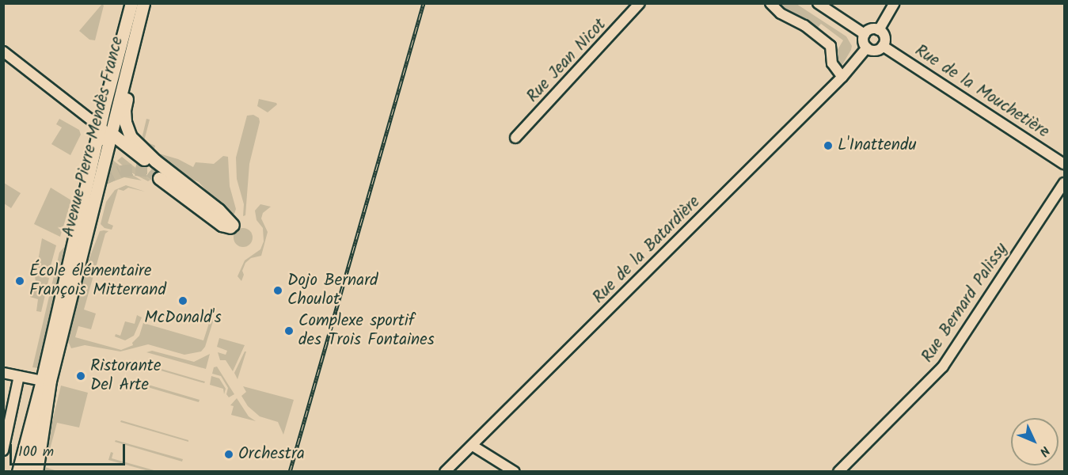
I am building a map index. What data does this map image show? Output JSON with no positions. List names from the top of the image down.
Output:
{
  "streets": {
    "main road": ["Avenue Pierre Mendès France"],
    "street": [
      "Rue Jean Nicot",
      "Rue de la Mouchetière",
      "Rue de la Batardière",
      "Rue Bernard Palissy"
    ]
  },
  "crossings": [
    ["Rue de la Mouchetière", "Rue de la Batardière"]
  ],
  "places": [
    "L'Inattendu",
    "École élémentaire François Mitterrand",
    "Dojo Bernard Choulot",
    "McDonald's",
    "Complexe sportif des Trois Fontaines",
    "Ristorante Del Arte",
    "Orchestra"
  ],
  "scale_bar": "100 m",
  "north": "bottom right"
}
